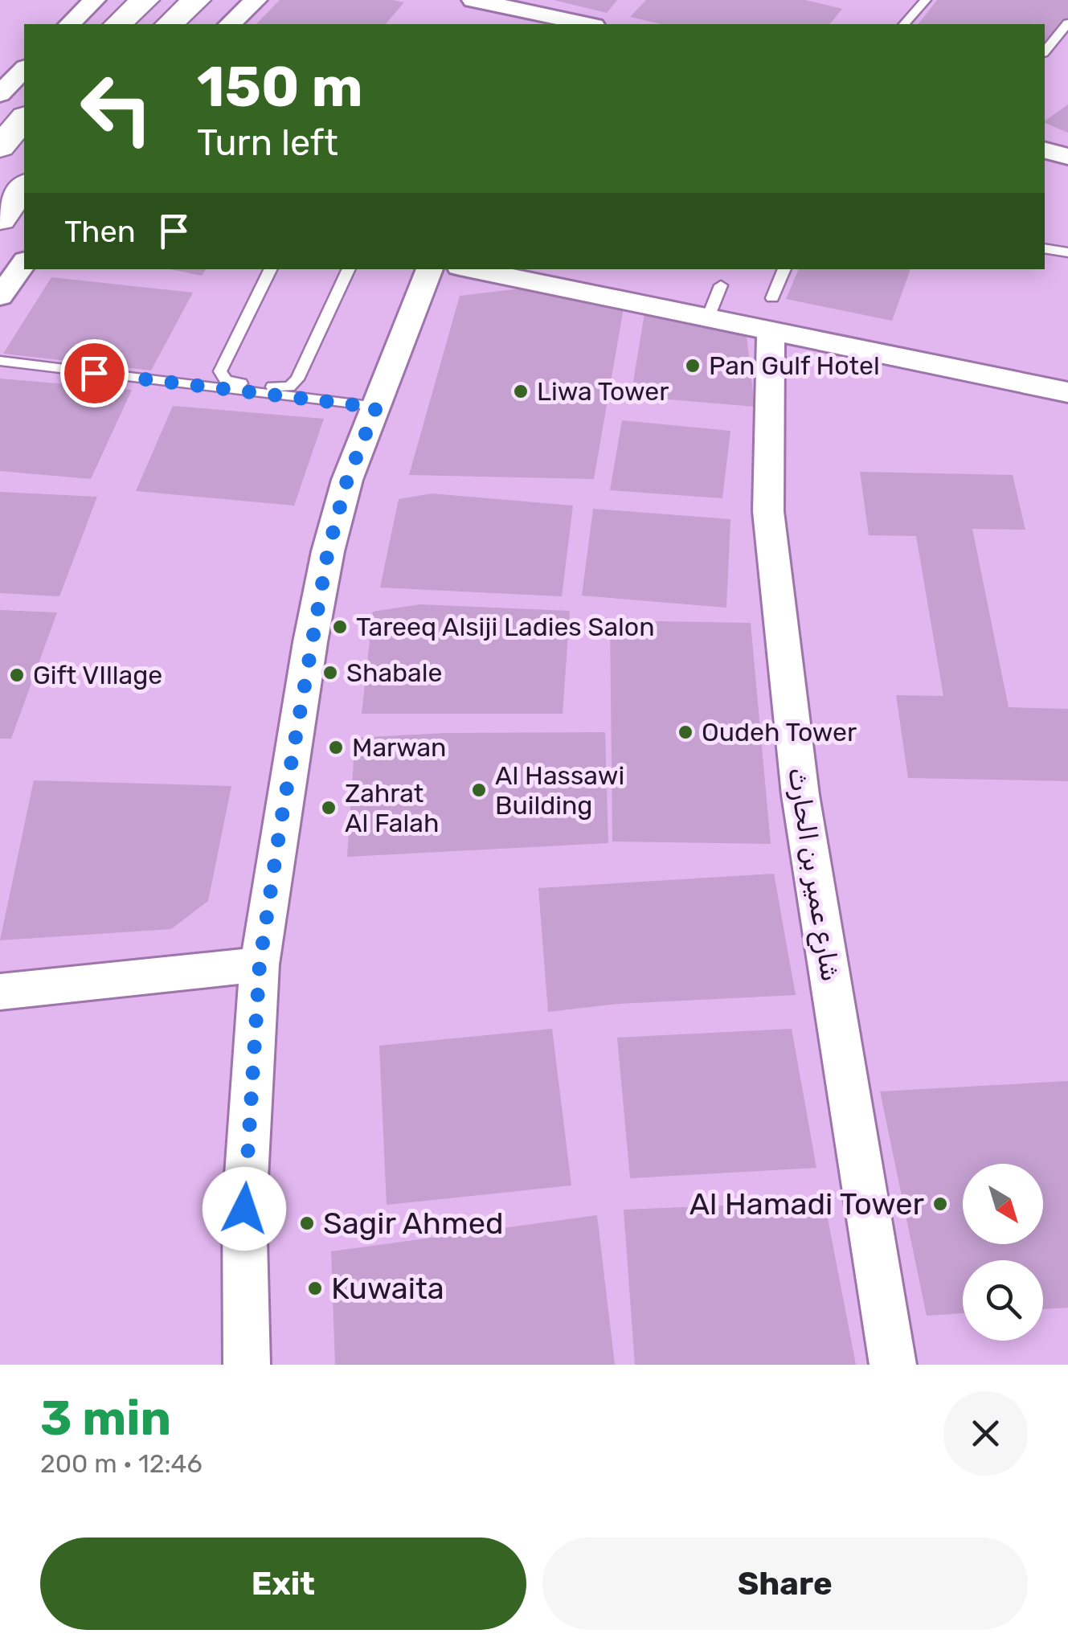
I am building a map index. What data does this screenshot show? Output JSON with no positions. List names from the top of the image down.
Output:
{
  "streets": {
    "street": ["شارع عمير بن الحارث"]
  },
  "places": [
    "Pan Gulf Hotel",
    "Liwa Tower",
    "Tareeq Alsiji Ladies Salon",
    "Shabale",
    "Gift VIllage",
    "Oudeh Tower",
    "Marwan",
    "Al Hassawi Building",
    "Zahrat Al Falah",
    "Al Hamadi Tower",
    "Sagir Ahmed",
    "Kuwaita"
  ],
  "north": "bottom right",
  "page": {
    "turn": ["150 m", "Turn left"],
    "then": "Then",
    "heading": ["3 min", "200 m · 12:46"],
    "buttons": ["Exit", "Share"]
  }
}
